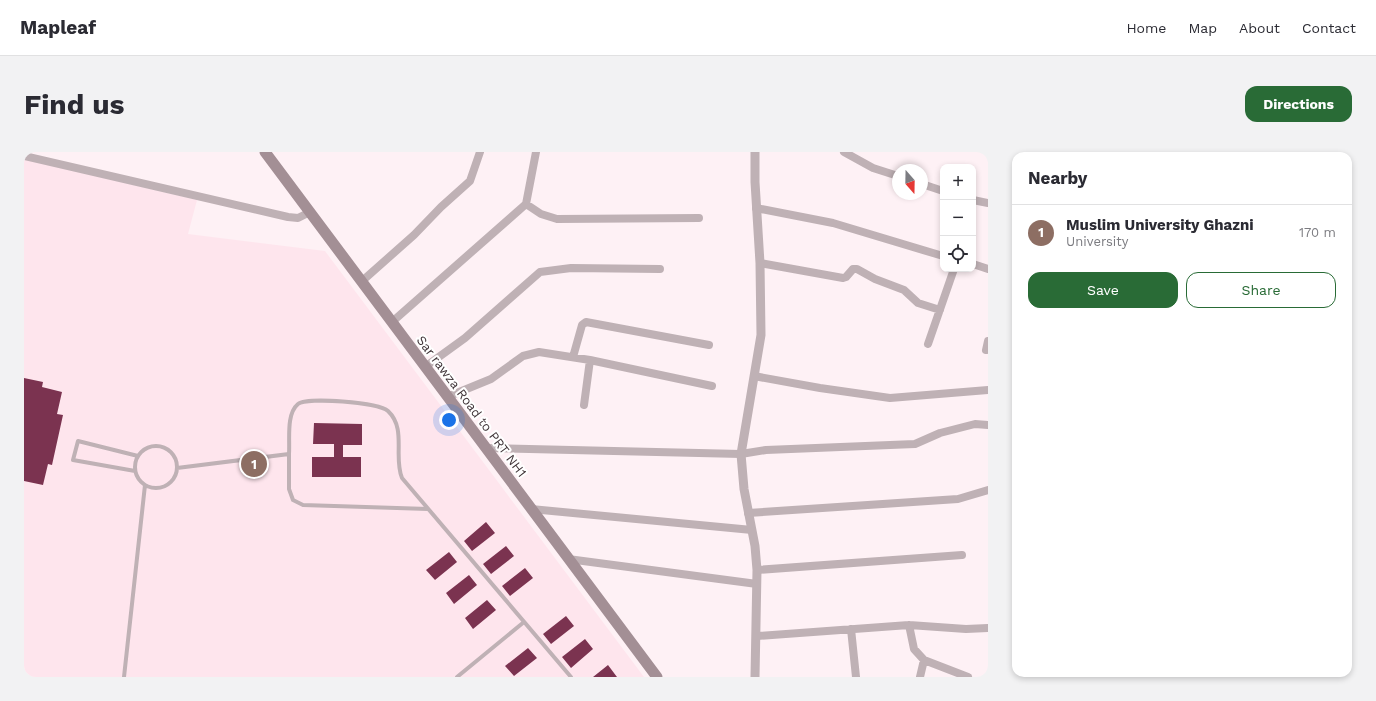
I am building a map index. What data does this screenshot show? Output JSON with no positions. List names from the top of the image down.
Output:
{
  "streets": {
    "main road": ["Sar rawza Road to PRT NH1"]
  },
  "north": "bottom",
  "page": {
    "header": "Mapleaf",
    "nav": [
      "Home",
      "Map",
      "About",
      "Contact"
    ],
    "buttons": [
      "Directions",
      ["Save", "Share"]
    ],
    "title": "Find us",
    "heading": "Nearby",
    "map_buttons": ["+", "−"],
    "list": [
      {
        "mark": "1",
        "name": "Muslim University Ghazni",
        "note": "University",
        "value": "170 m"
      }
    ],
    "pins": "1"
  }
}
